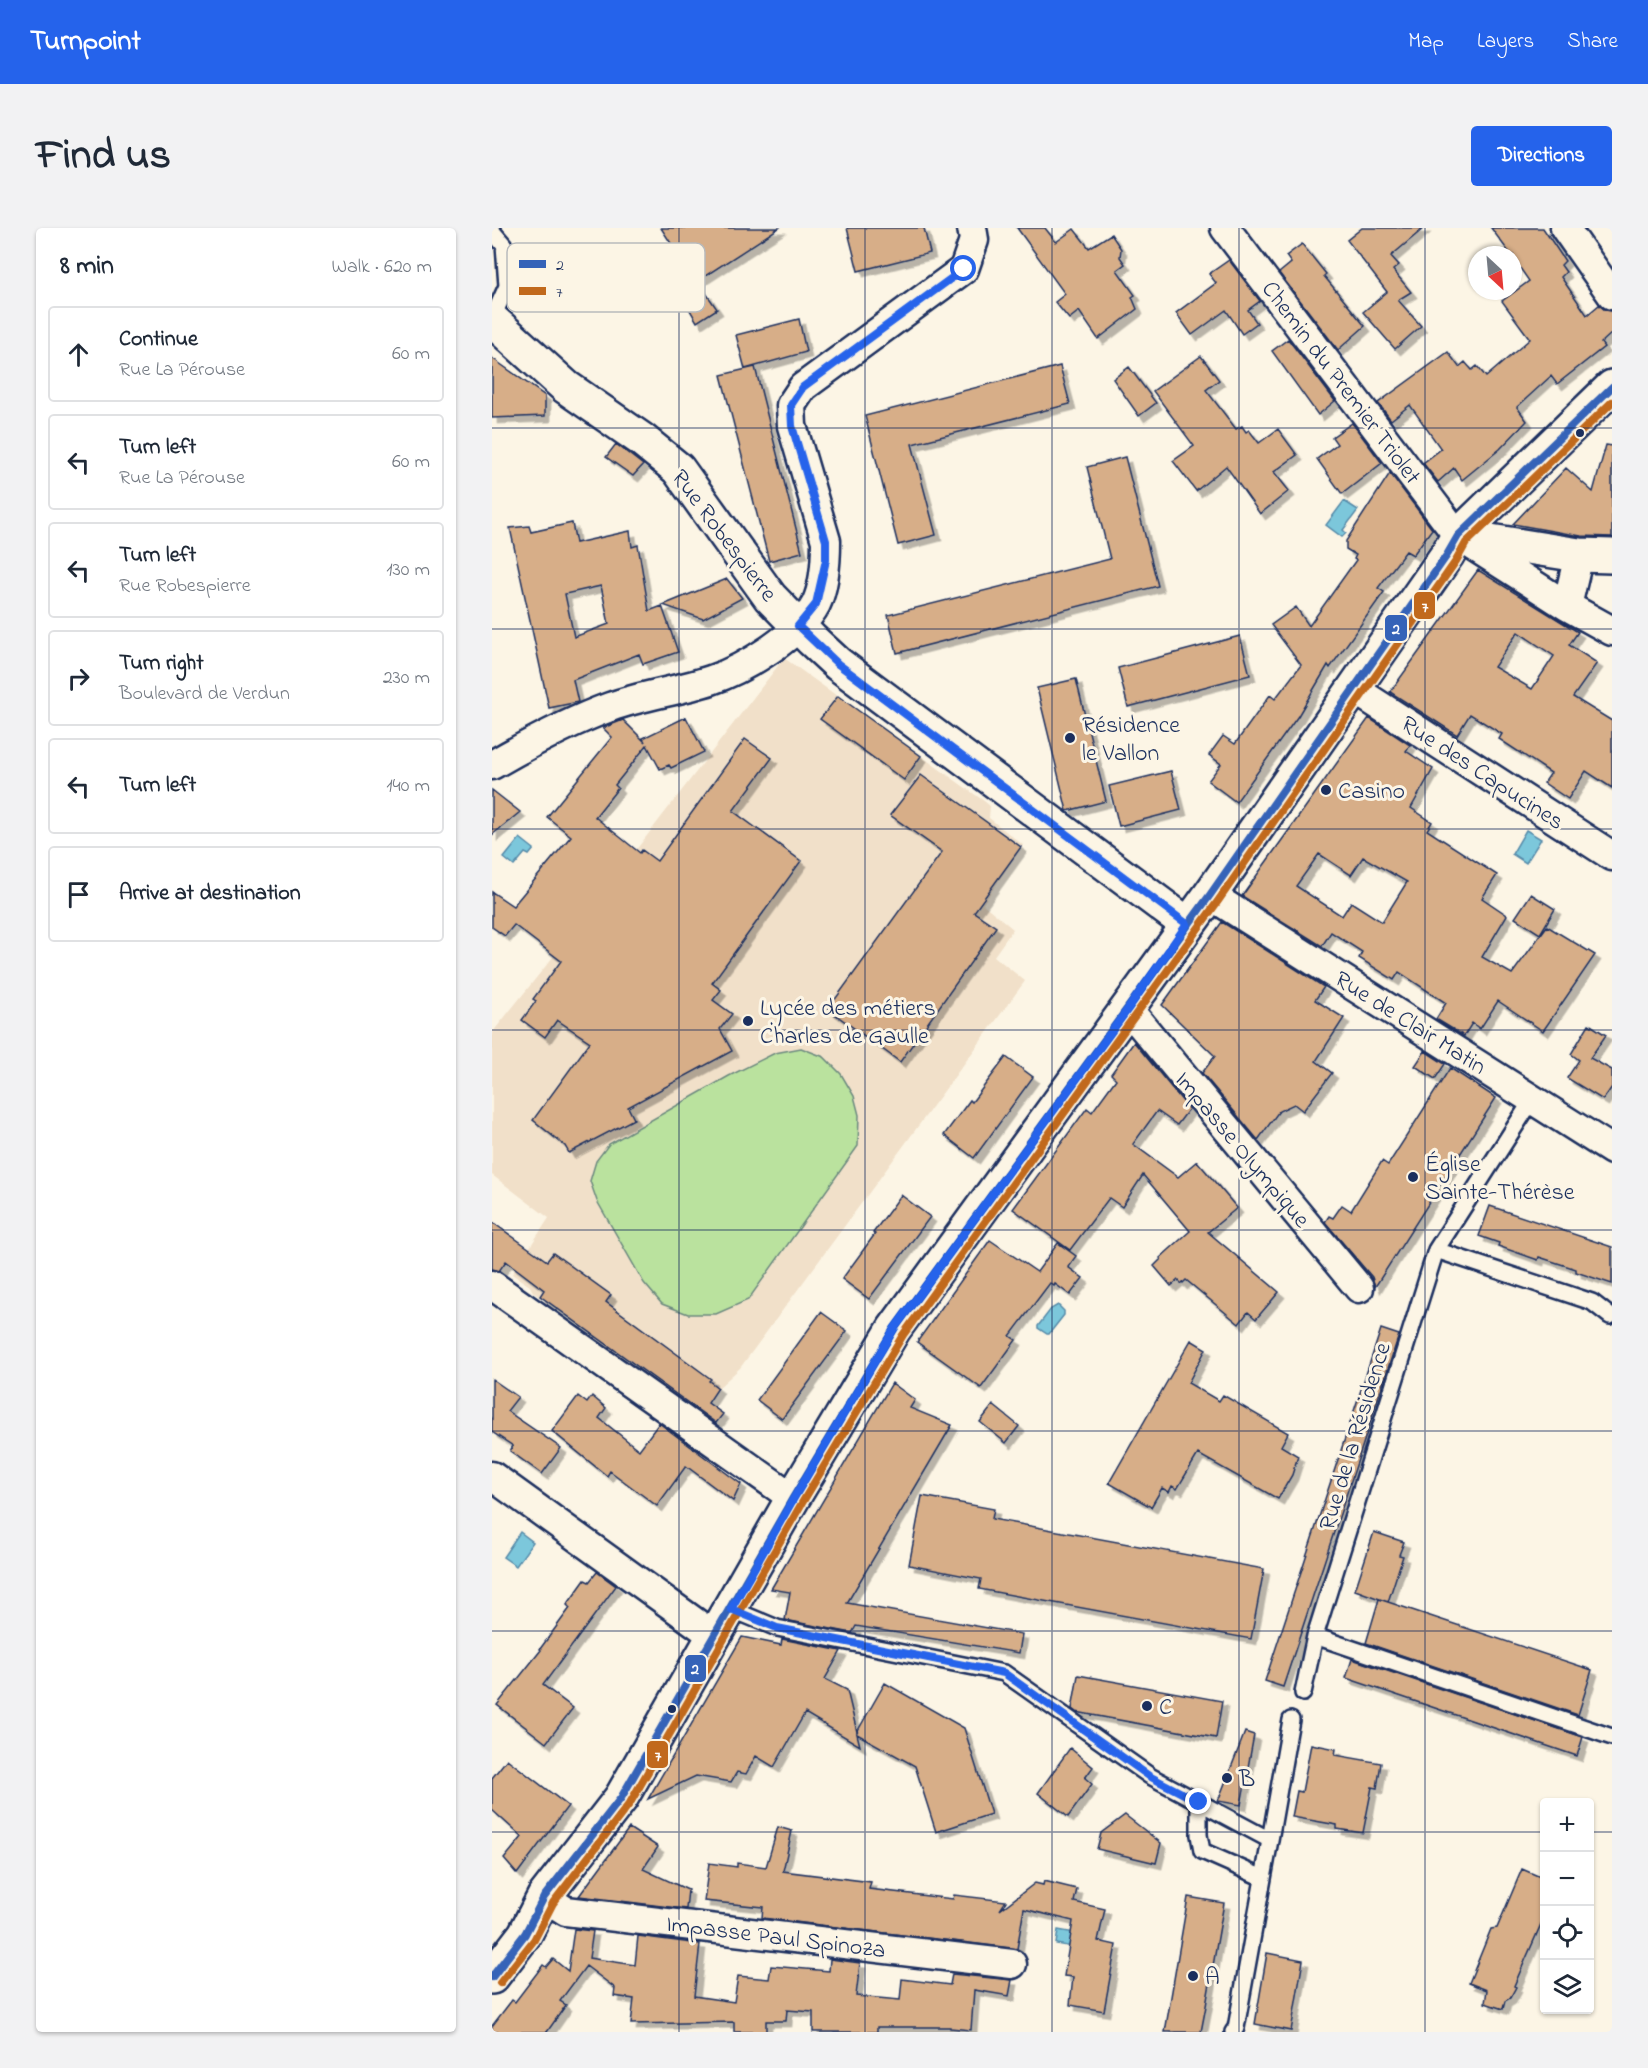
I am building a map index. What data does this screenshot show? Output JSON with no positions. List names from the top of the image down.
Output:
{
  "streets": {
    "main road": ["Rue Robespierre"],
    "street": [
      "Chemin du Premier Triolet",
      "Rue des Capucines",
      "Rue de Clair Matin",
      "Impasse Olympique",
      "Impasse Paul Spinoza"
    ],
    "lane": ["Rue de la Résidence"]
  },
  "crossings": [
    ["Rue de Clair Matin", "Rue de la Résidence"]
  ],
  "places": [
    "Résidence le Vallon",
    "Casino",
    "Lycée des métiers Charles de Gaulle",
    "Église Sainte-Thérèse",
    "C",
    "B",
    "A"
  ],
  "lines": ["transit line 2", "transit line 7"],
  "legend": ["2", "7"],
  "north": "bottom right",
  "page": {
    "header": "Turnpoint",
    "nav": ["Map", "Layers", "Share"],
    "title": "Find us",
    "buttons": "Directions",
    "heading": ["8 min", "Walk · 620 m"],
    "list": [
      ["Continue", "Rue La Pérouse", "60 m"],
      ["Turn left", "Rue La Pérouse", "60 m"],
      ["Turn left", "Rue Robespierre", "130 m"],
      ["Turn right", "Boulevard de Verdun", "230 m"],
      ["Turn left", "140 m"],
      "Arrive at destination"
    ],
    "map_buttons": ["+", "−"]
  }
}
